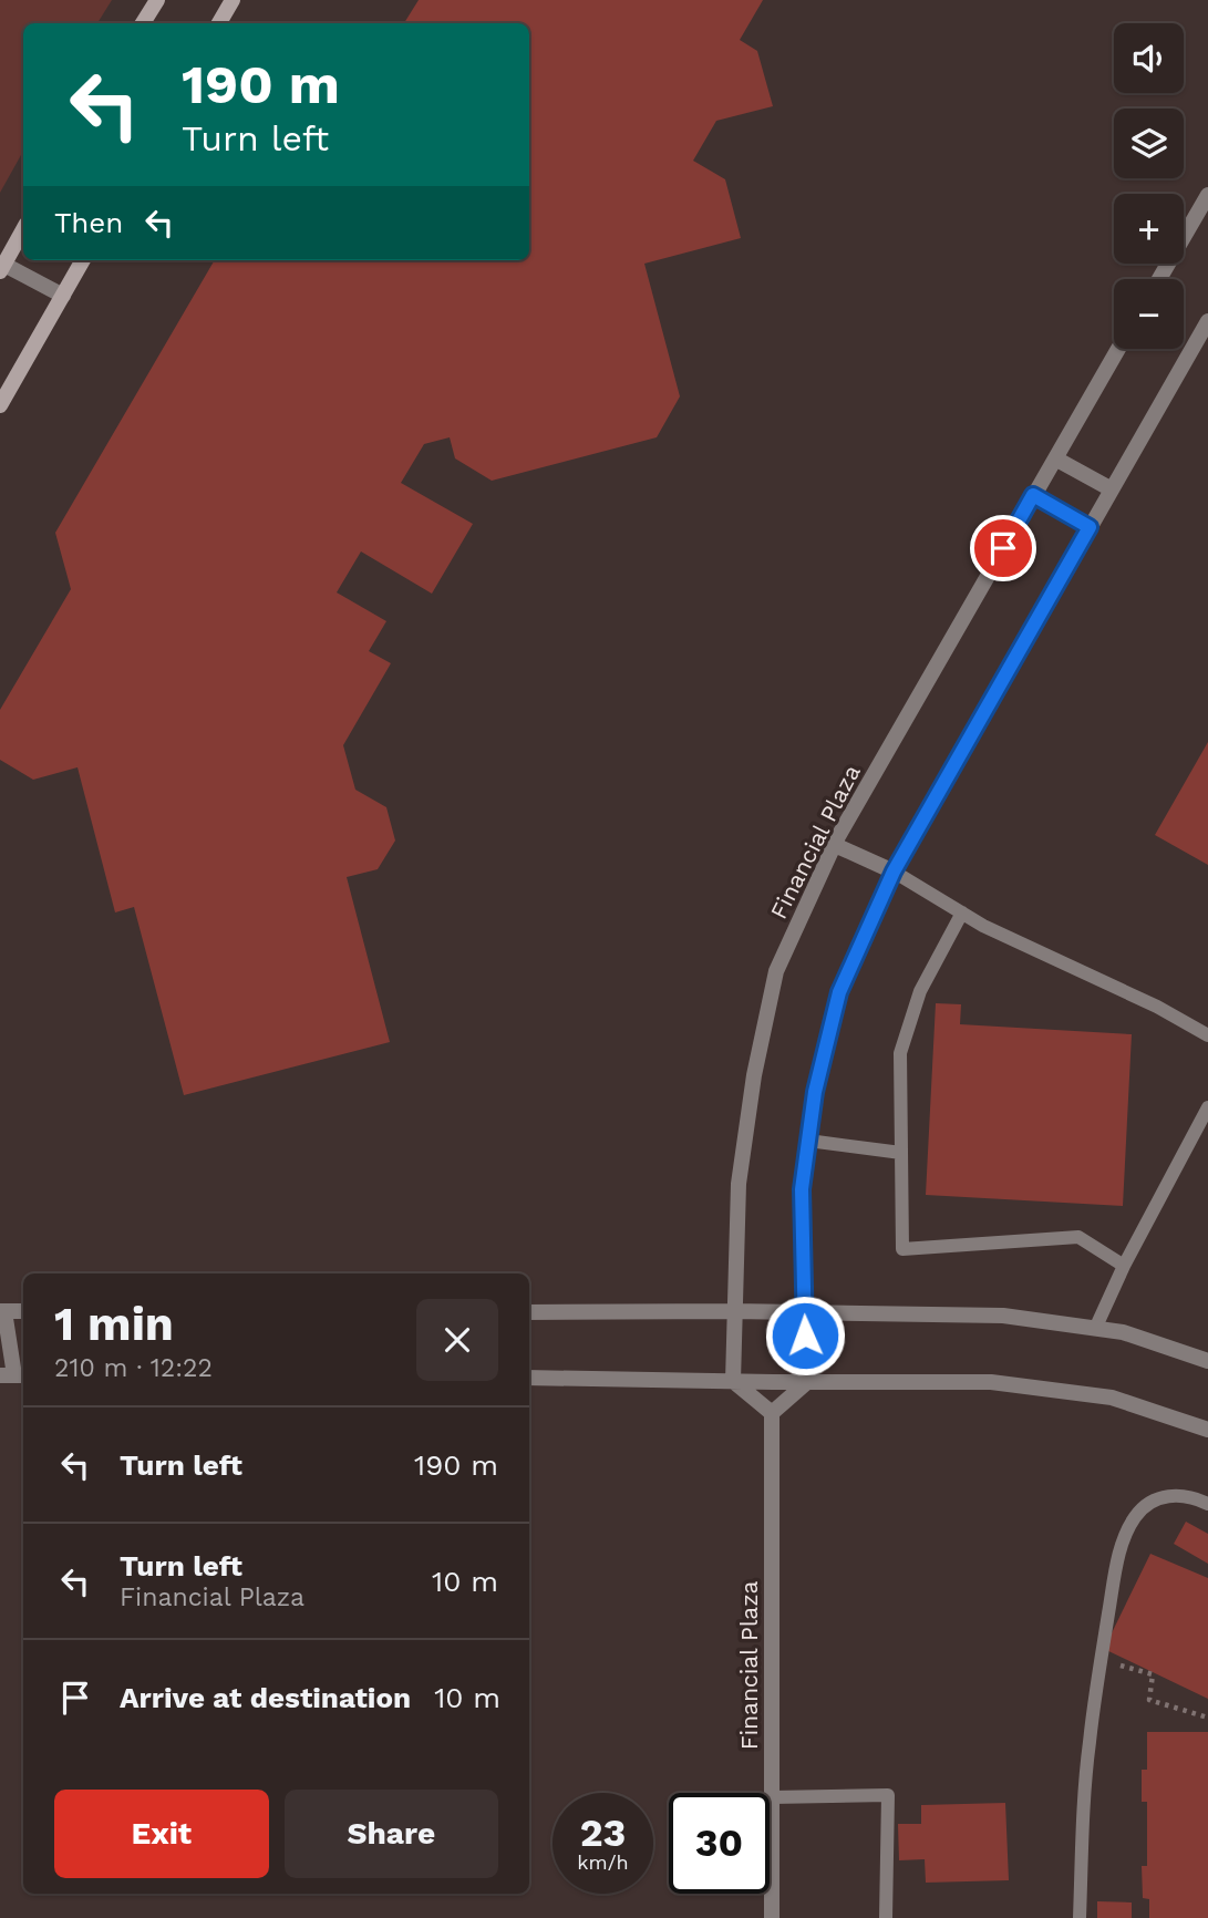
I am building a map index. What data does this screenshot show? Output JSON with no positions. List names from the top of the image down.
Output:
{
  "streets": {
    "street": ["Financial Plaza"]
  },
  "page": {
    "map_buttons": ["+", "−"],
    "turn": ["190 m", "Turn left"],
    "then": "Then",
    "heading": ["1 min", "210 m · 12:22"],
    "list": [
      {
        "name": "Turn left",
        "value": "190 m"
      },
      {
        "name": "Turn left",
        "note": "Financial Plaza",
        "value": "10 m"
      },
      {
        "name": "Arrive at destination",
        "value": "10 m"
      }
    ],
    "buttons": ["Exit", "Share"],
    "speed": "23 km/h",
    "limit": "30"
  }
}
